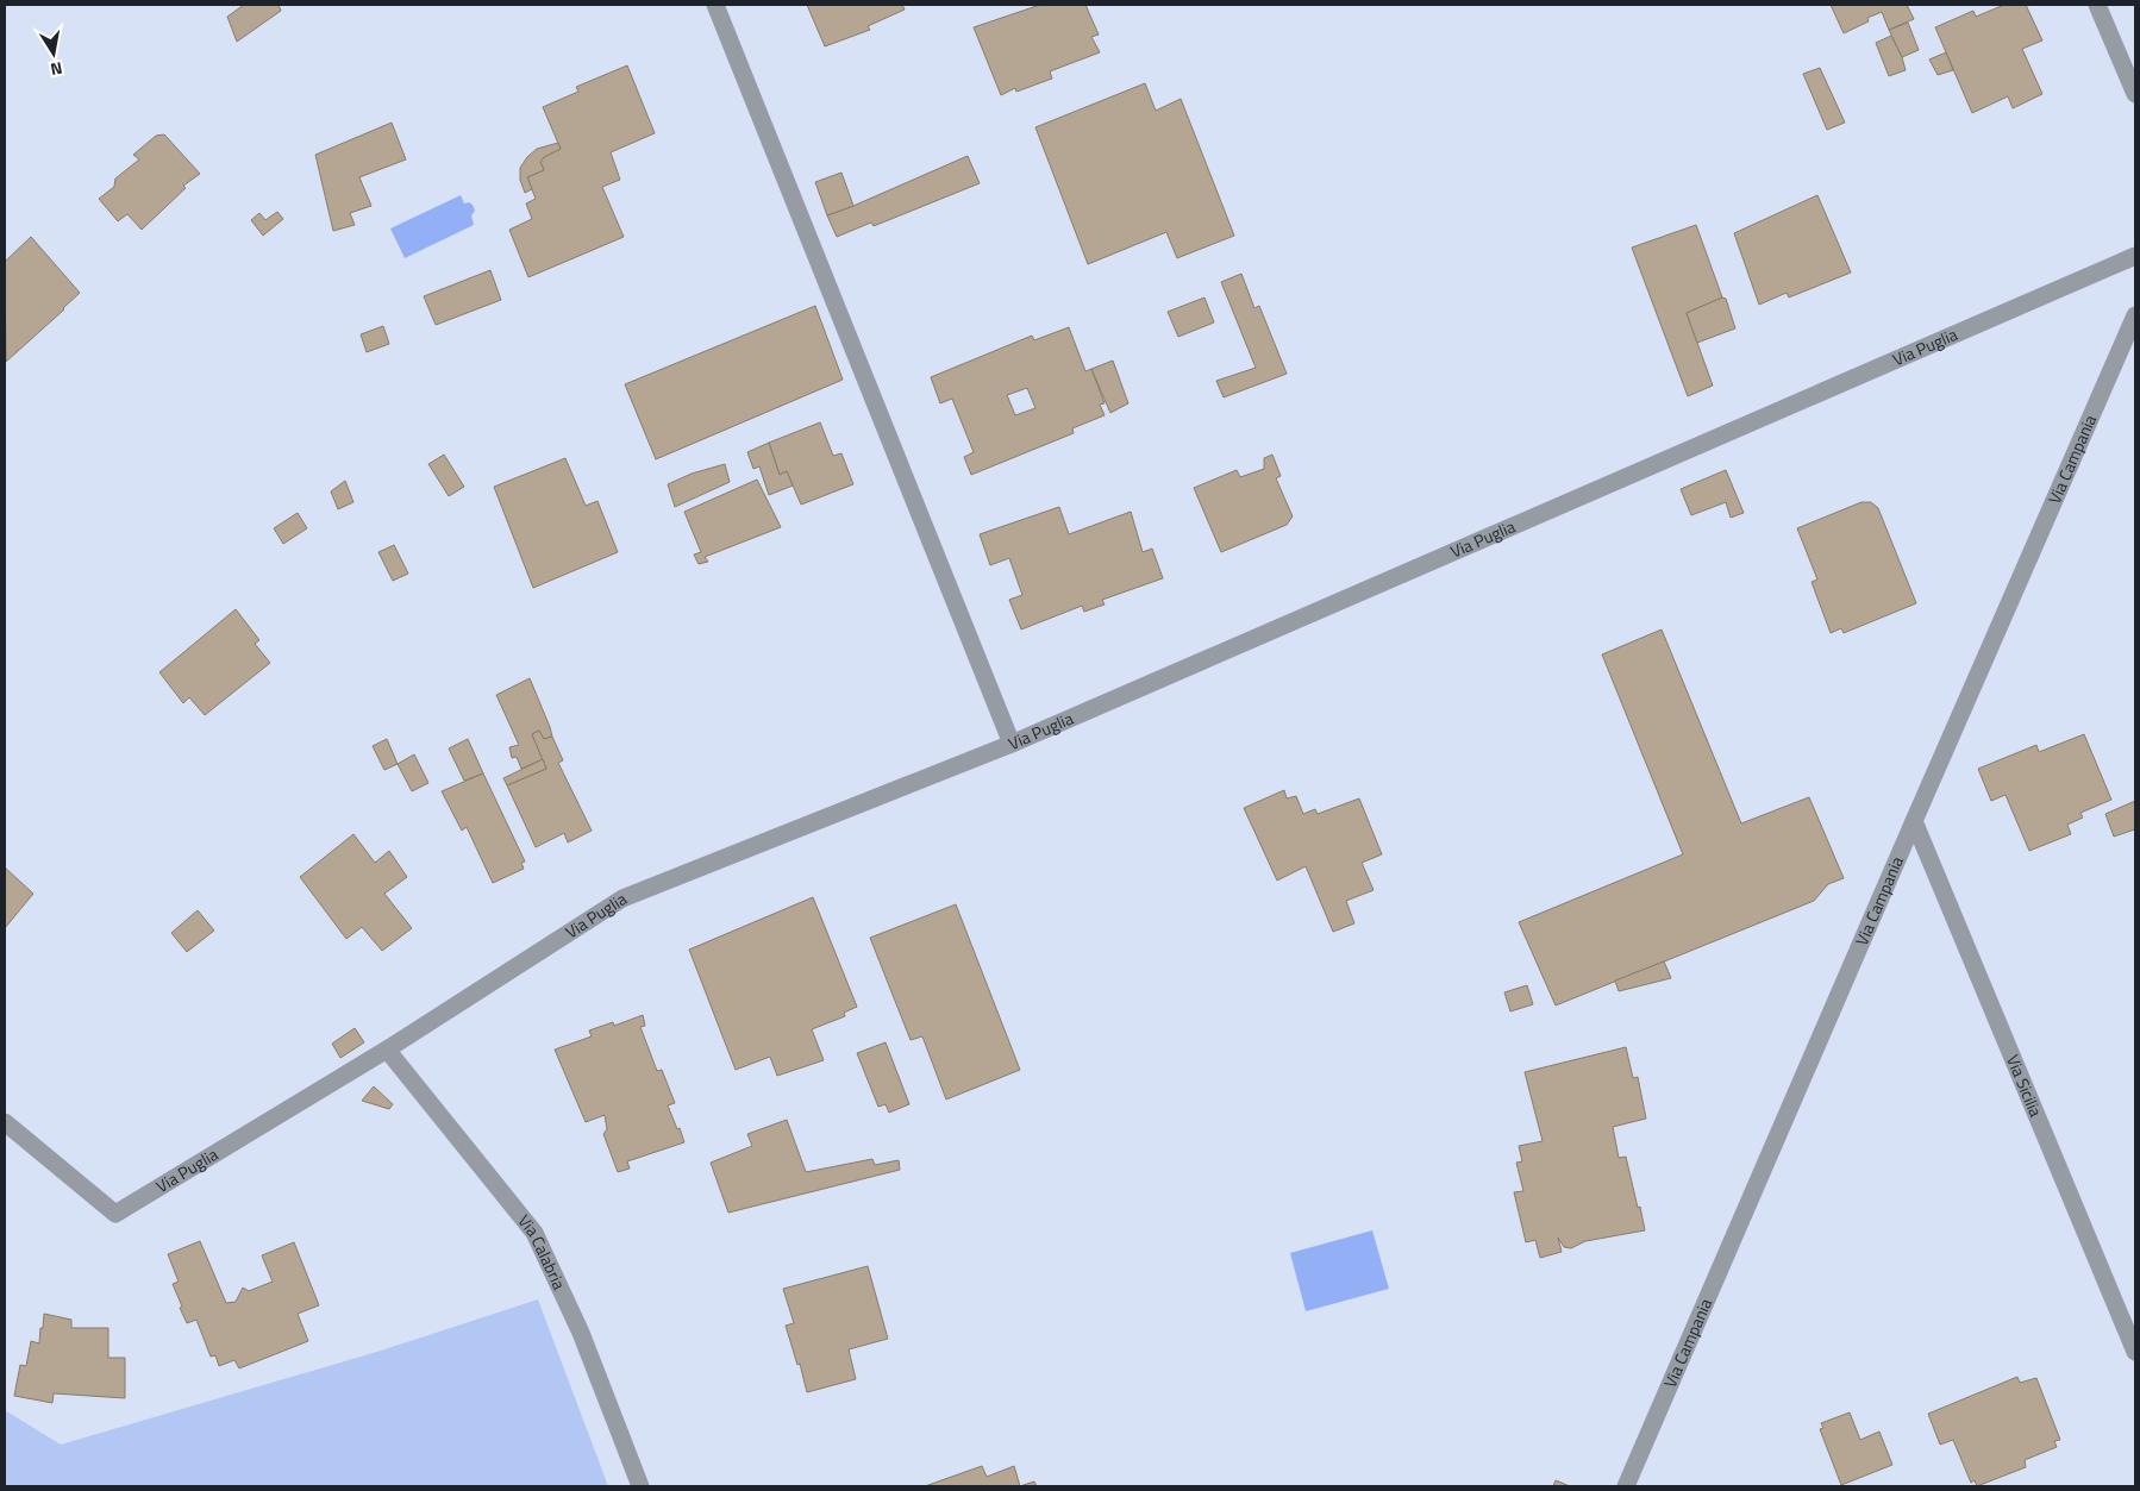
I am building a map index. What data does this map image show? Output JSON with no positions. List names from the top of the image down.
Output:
{
  "streets": {
    "street": [
      "Via Puglia",
      "Via Campania",
      "Via Sicilia",
      "Via Calabria"
    ]
  },
  "crossings": [
    ["Via Puglia", "Via Calabria"],
    ["Via Campania", "Via Sicilia"]
  ],
  "north": "bottom"
}
